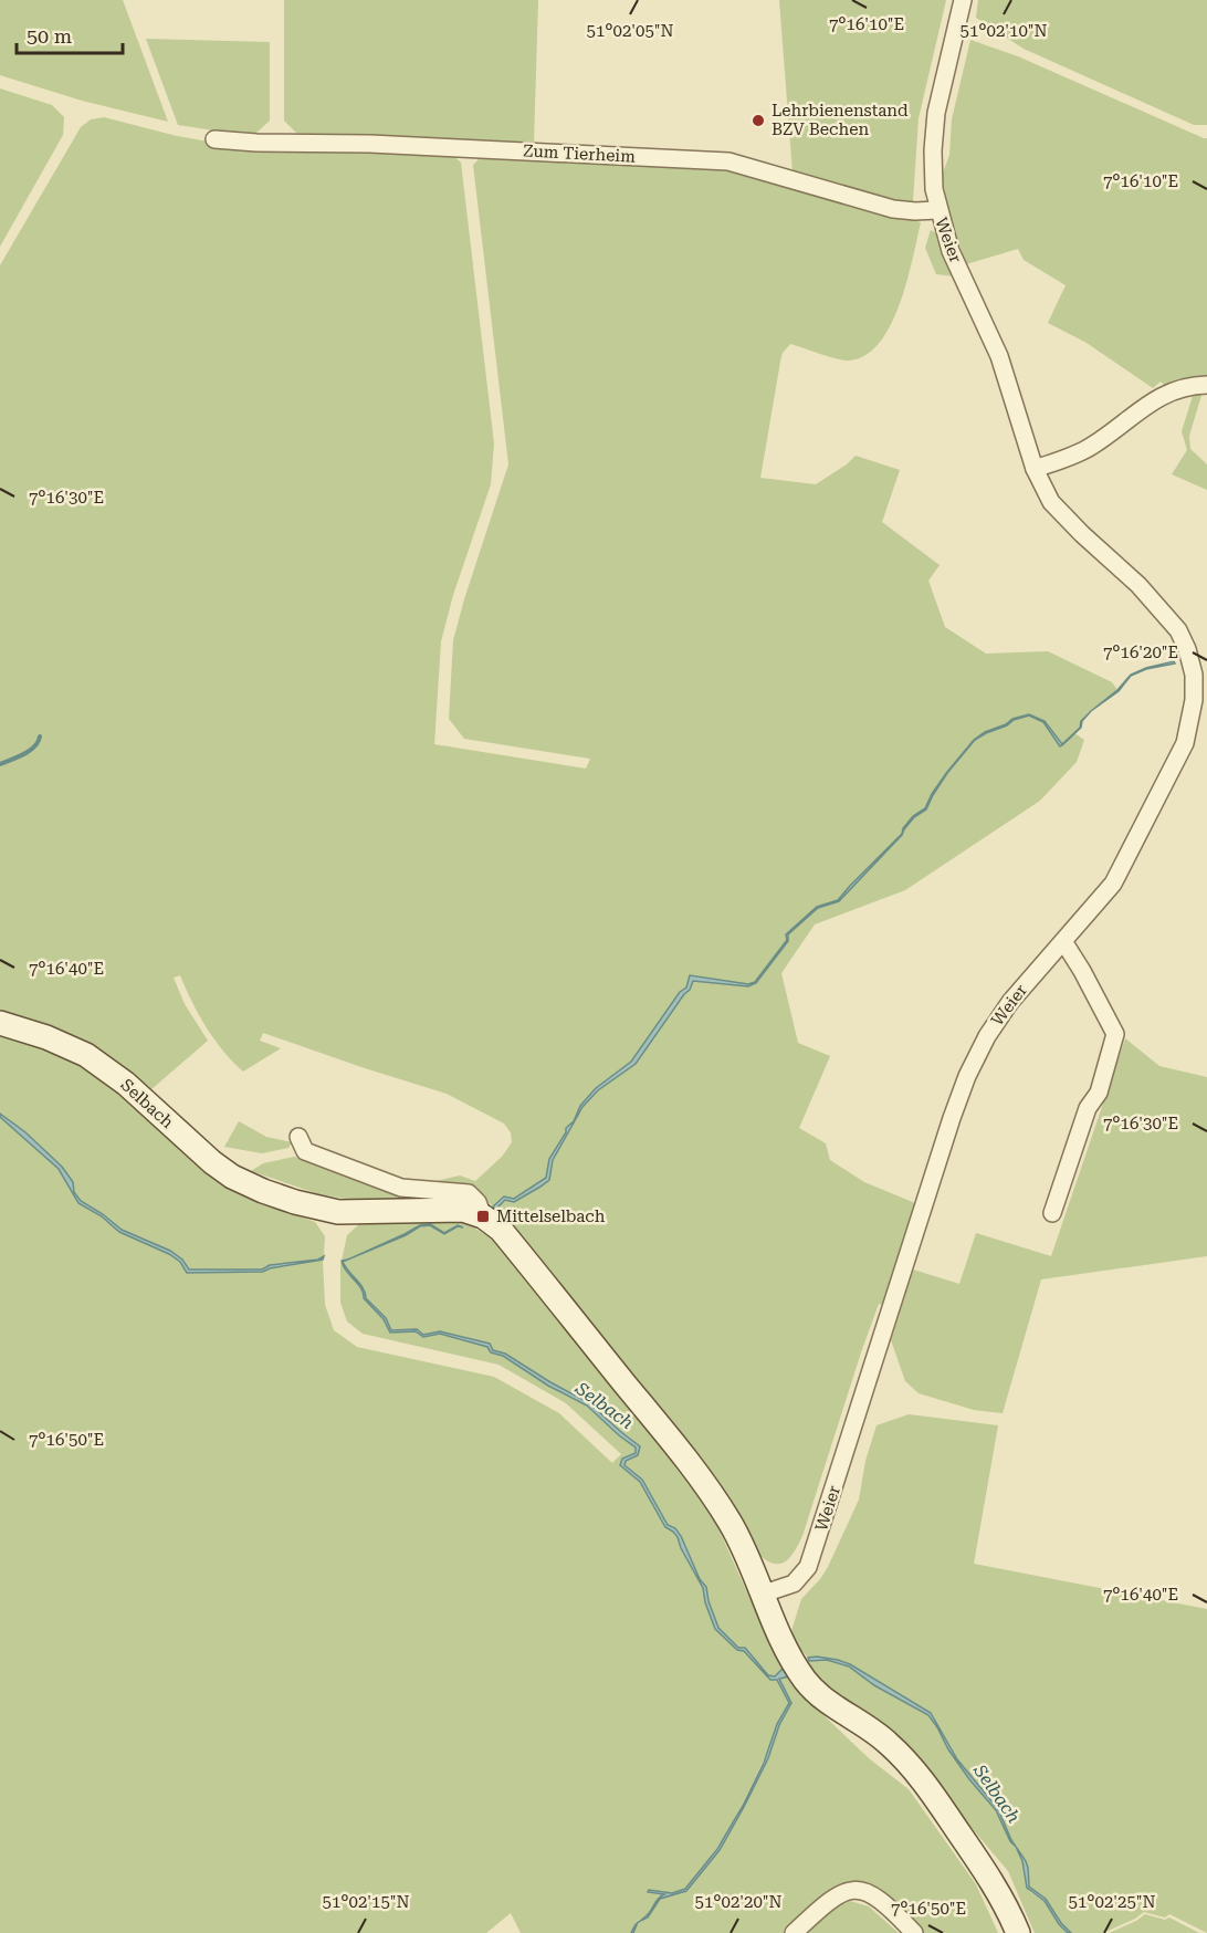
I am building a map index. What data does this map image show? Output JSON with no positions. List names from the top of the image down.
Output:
{
  "streets": {
    "street": ["Zum Tierheim", "Weier", "Selbach"]
  },
  "crossings": [
    ["Zum Tierheim", "Weier"]
  ],
  "water": ["Selbach"],
  "places": {
    "other": ["Lehrbienenstand BZV Bechen"],
    "transit": ["Mittelselbach"]
  },
  "scale_bar": "50 m",
  "coordinates": [
    "7°16'10\"E",
    "51°02'05\"N",
    "51°02'10\"N",
    "7°16'30\"E",
    "7°16'20\"E",
    "7°16'40\"E",
    "7°16'50\"E",
    "51°02'15\"N",
    "51°02'20\"N",
    "51°02'25\"N"
  ]
}
